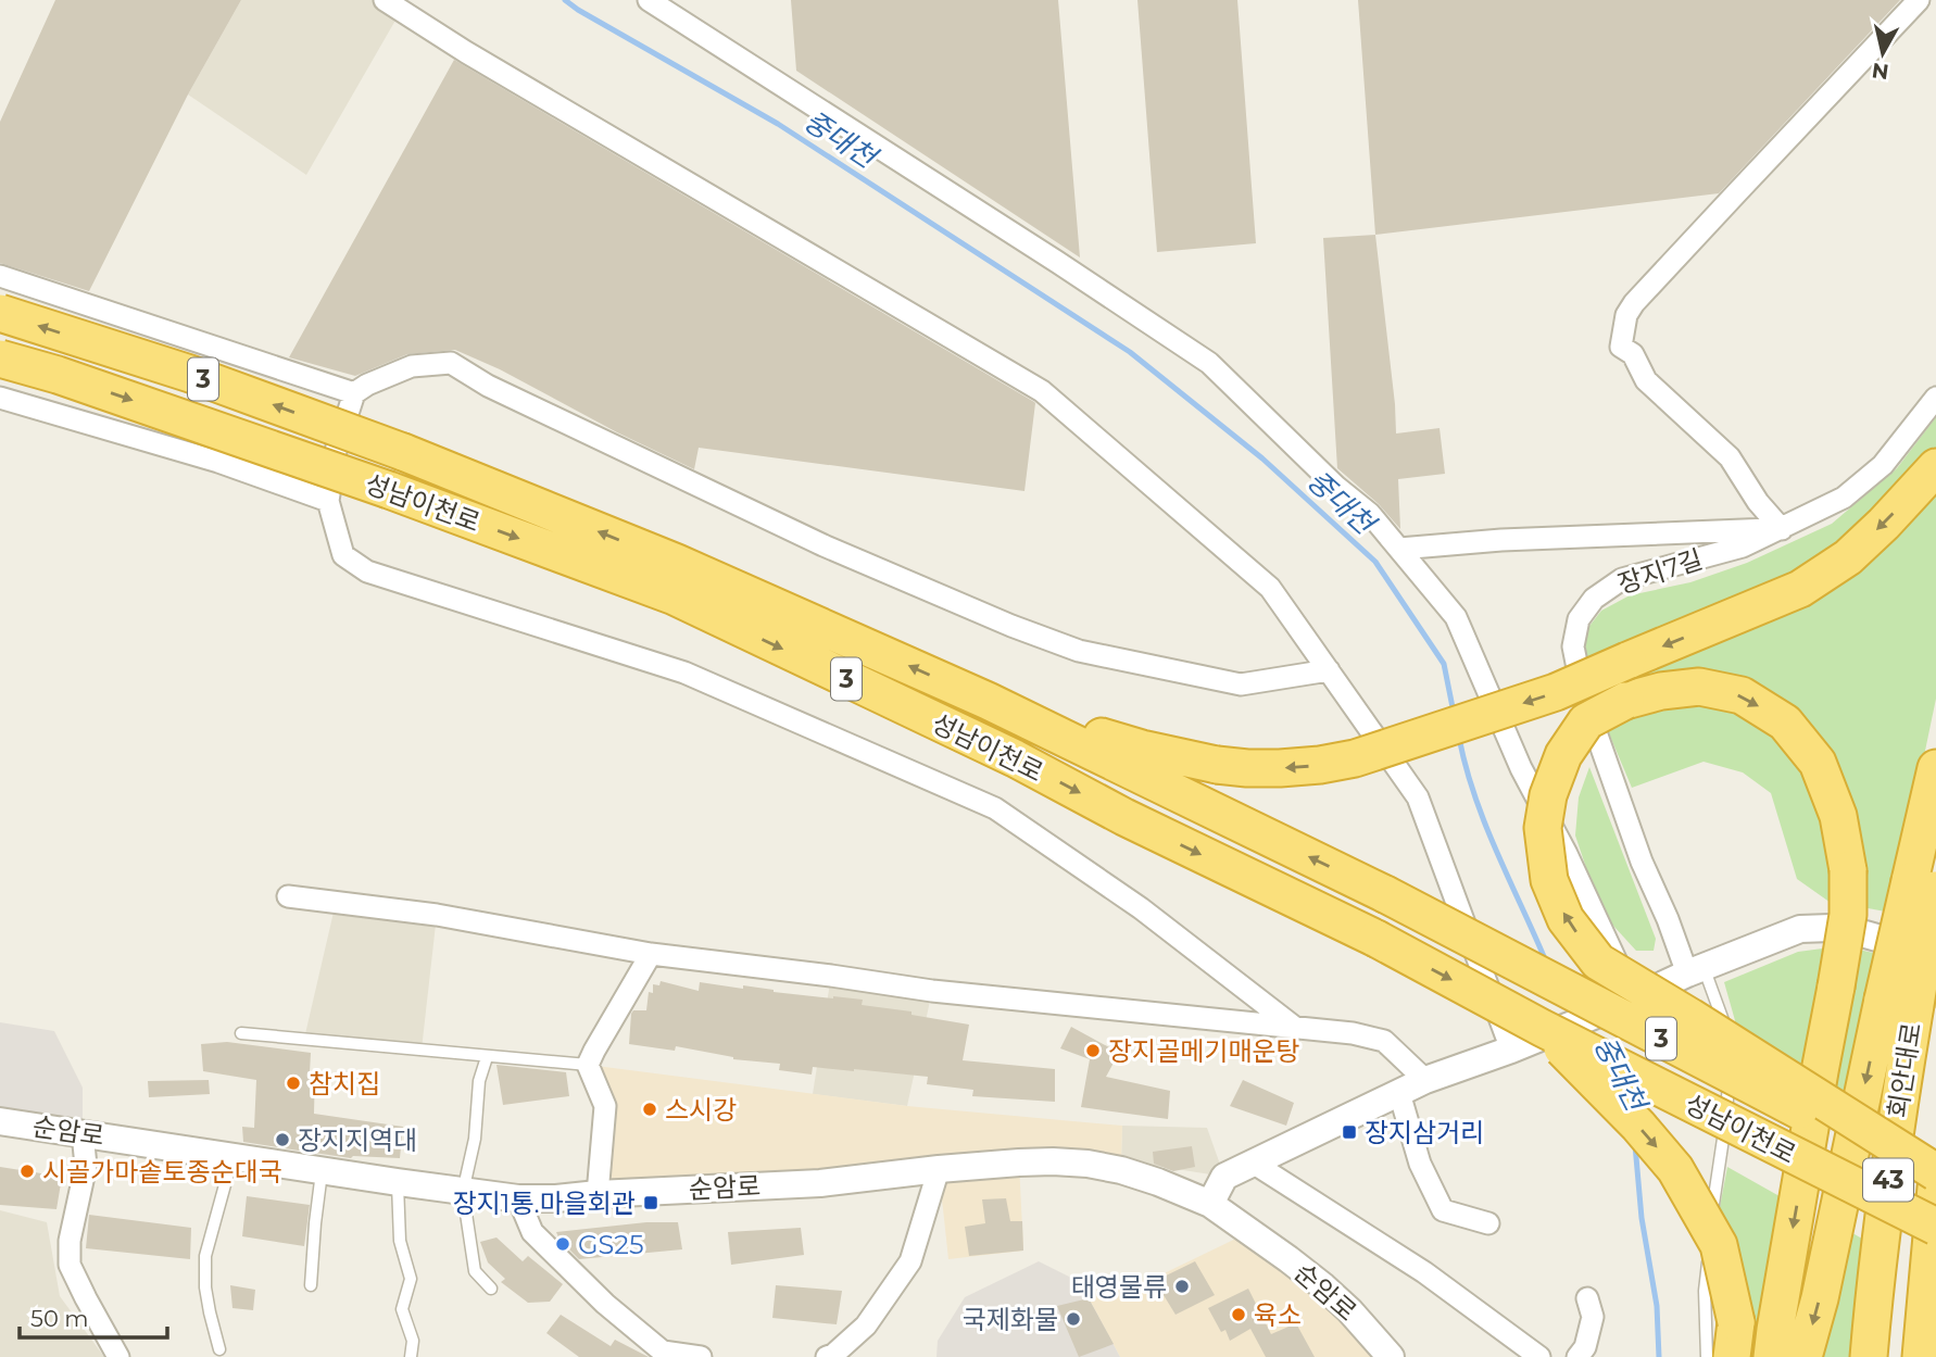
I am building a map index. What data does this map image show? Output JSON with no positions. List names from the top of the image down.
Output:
{
  "streets": {
    "highway": [
      "3",
      "성남이천로",
      "회안대로",
      "43"
    ],
    "street": ["장지7길", "순암로"]
  },
  "water": ["중대천"],
  "places": {
    "other": [
      "장지골메기매운탕",
      "참치집",
      "스시강",
      "장지지역대",
      "시골가마솥토종순대국",
      "GS25",
      "태영물류",
      "육소",
      "국제화물"
    ],
    "transit": ["장지삼거리", "장지1통.마을회관"]
  },
  "scale_bar": "50 m",
  "north": "bottom"
}
